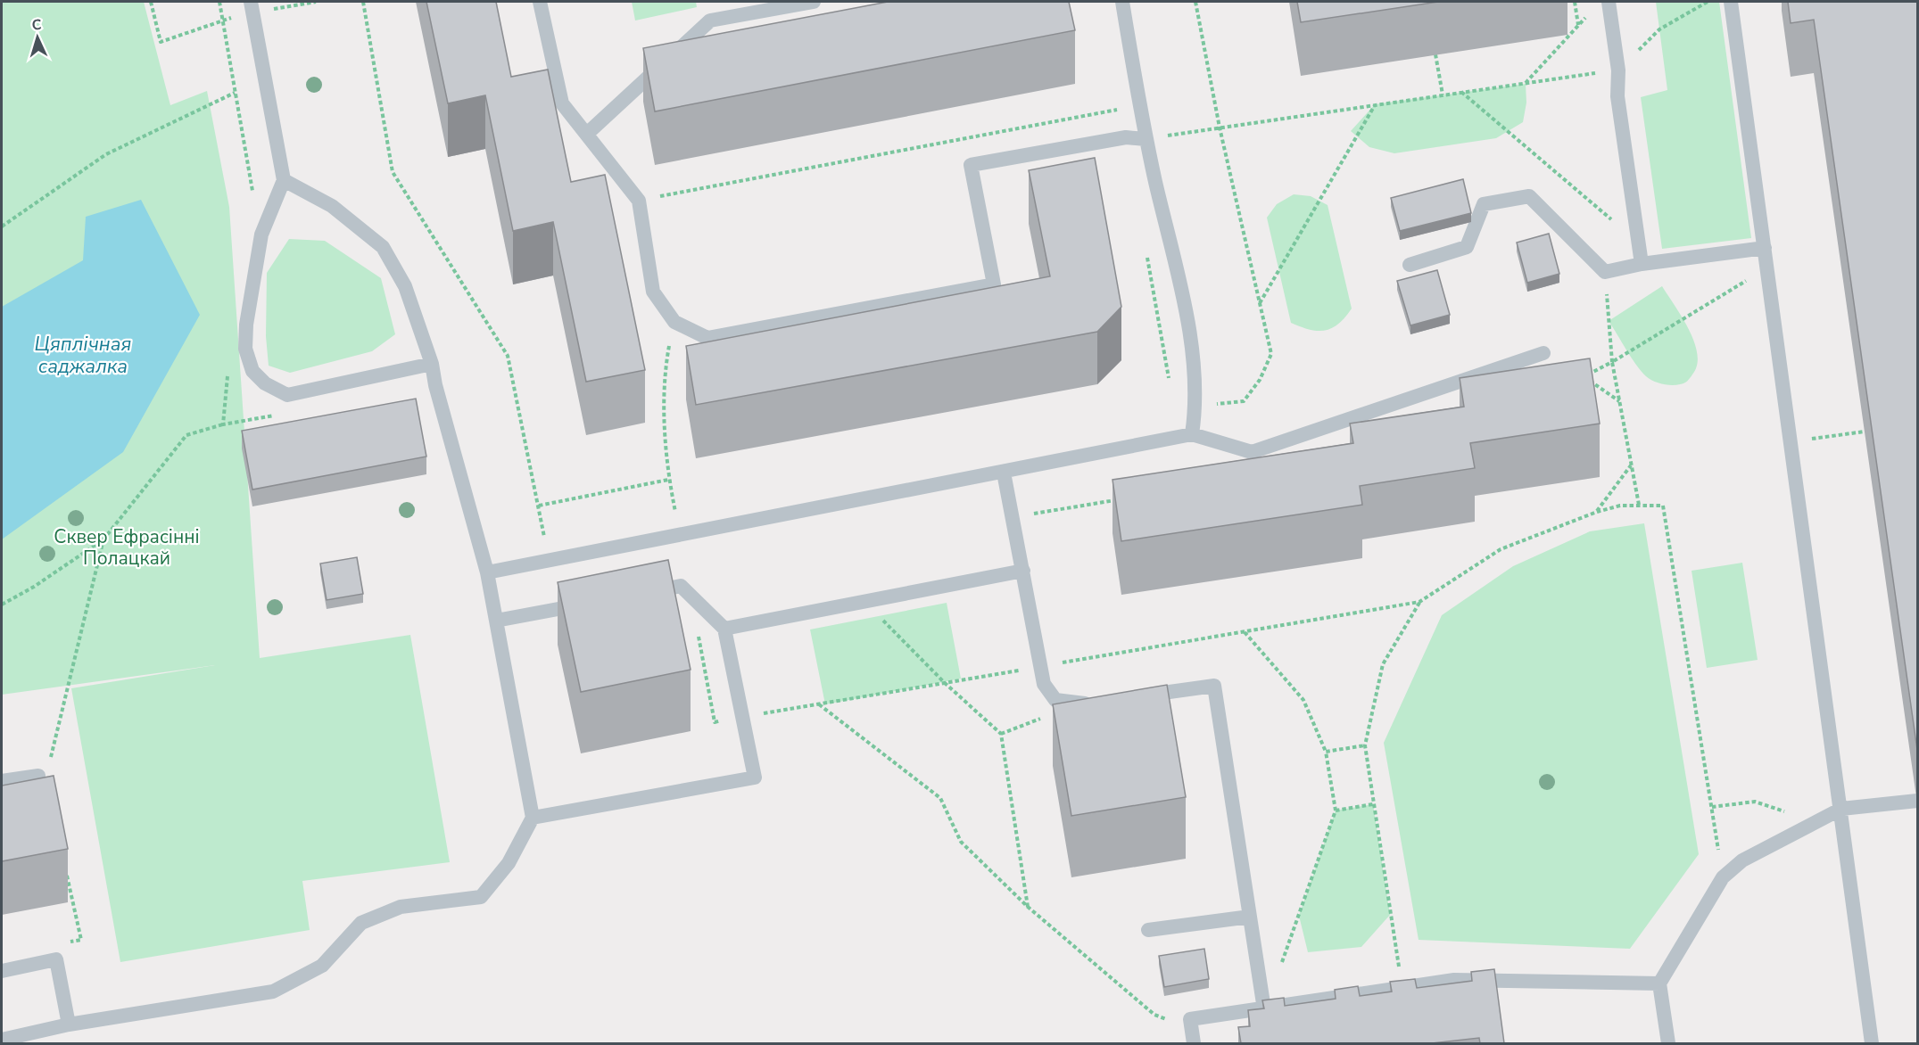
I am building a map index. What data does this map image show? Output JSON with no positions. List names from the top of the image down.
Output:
{
  "water": ["Цяплічная саджалка"],
  "parks": ["Сквер Ефрасінні Полацкай"],
  "north": "top"
}
